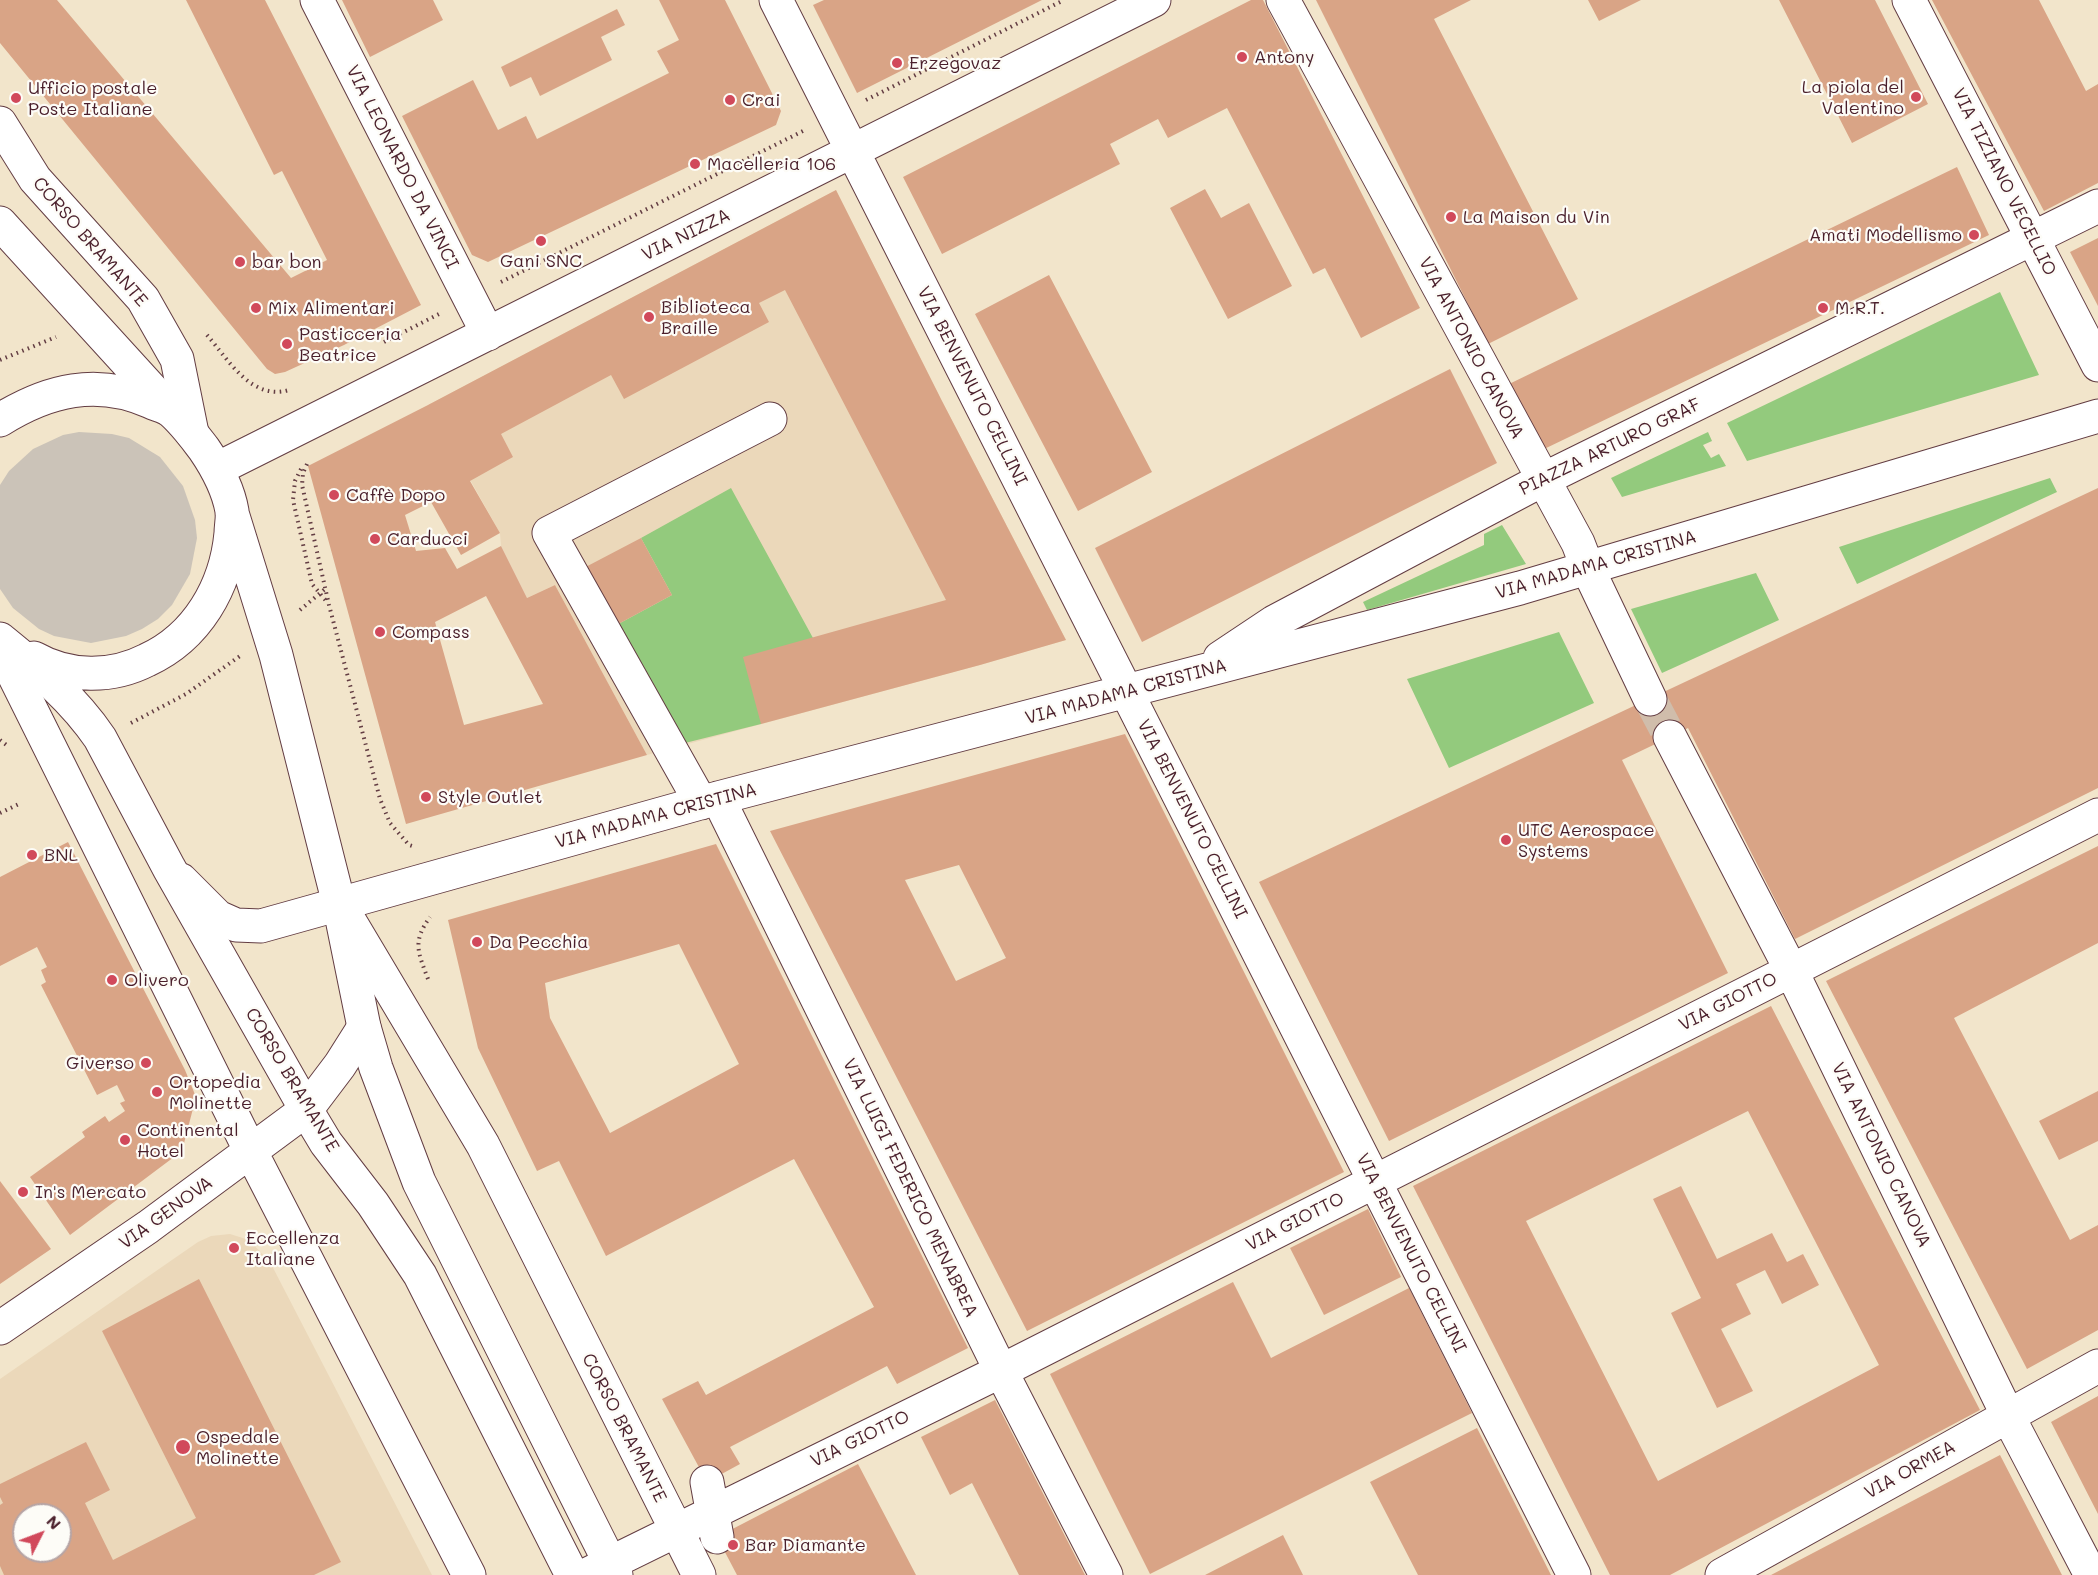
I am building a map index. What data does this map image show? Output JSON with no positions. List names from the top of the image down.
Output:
{
  "streets": {
    "street": [
      "VIA LEONARDO DA VINCI",
      "VIA TIZIANO VECELLIO",
      "VIA NIZZA",
      "CORSO BRAMANTE",
      "VIA ANTONIO CANOVA",
      "VIA BENVENUTO CELLINI",
      "PIAZZA ARTURO GRAF",
      "VIA MADAMA CRISTINA",
      "VIA GIOTTO",
      "VIA LUIGI FEDERICO MENABREA",
      "VIA GENOVA",
      "VIA ORMEA"
    ]
  },
  "crossings": [
    ["VIA LEONARDO DA VINCI", "VIA NIZZA"],
    ["VIA TIZIANO VECELLIO", "PIAZZA ARTURO GRAF"],
    ["VIA NIZZA", "CORSO BRAMANTE"],
    ["VIA NIZZA", "VIA BENVENUTO CELLINI"],
    ["CORSO BRAMANTE", "VIA MADAMA CRISTINA"],
    ["CORSO BRAMANTE", "VIA GIOTTO"],
    ["CORSO BRAMANTE", "VIA GENOVA"],
    ["VIA ANTONIO CANOVA", "PIAZZA ARTURO GRAF"],
    ["VIA ANTONIO CANOVA", "VIA MADAMA CRISTINA"],
    ["VIA ANTONIO CANOVA", "VIA GIOTTO"],
    ["VIA ANTONIO CANOVA", "VIA ORMEA"],
    ["VIA BENVENUTO CELLINI", "VIA MADAMA CRISTINA"],
    ["VIA BENVENUTO CELLINI", "VIA GIOTTO"],
    ["PIAZZA ARTURO GRAF", "VIA MADAMA CRISTINA"],
    ["VIA MADAMA CRISTINA", "VIA LUIGI FEDERICO MENABREA"],
    ["VIA GIOTTO", "VIA LUIGI FEDERICO MENABREA"]
  ],
  "places": [
    "Antony",
    "Erzegovaz",
    "La piola del Valentino",
    "Ufficio postale Poste Italiane",
    "Crai",
    "Macelleria 106",
    "La Maison du Vin",
    "Amati Modellismo",
    "Gani SNC",
    "bar bon",
    "Mix Alimentari",
    "M.R.T.",
    "Biblioteca Braille",
    "Pasticceria Beatrice",
    "Caffè Dopo",
    "Carducci",
    "Compass",
    "Style Outlet",
    "UTC Aerospace Systems",
    "BNL",
    "Da Pecchia",
    "Olivero",
    "Giverso",
    "Ortopedia Molinette",
    "Continental Hotel",
    "In's Mercato",
    "Eccellenza Italiane",
    "Ospedale Molinette",
    "Bar Diamante"
  ],
  "north": "top right"
}
